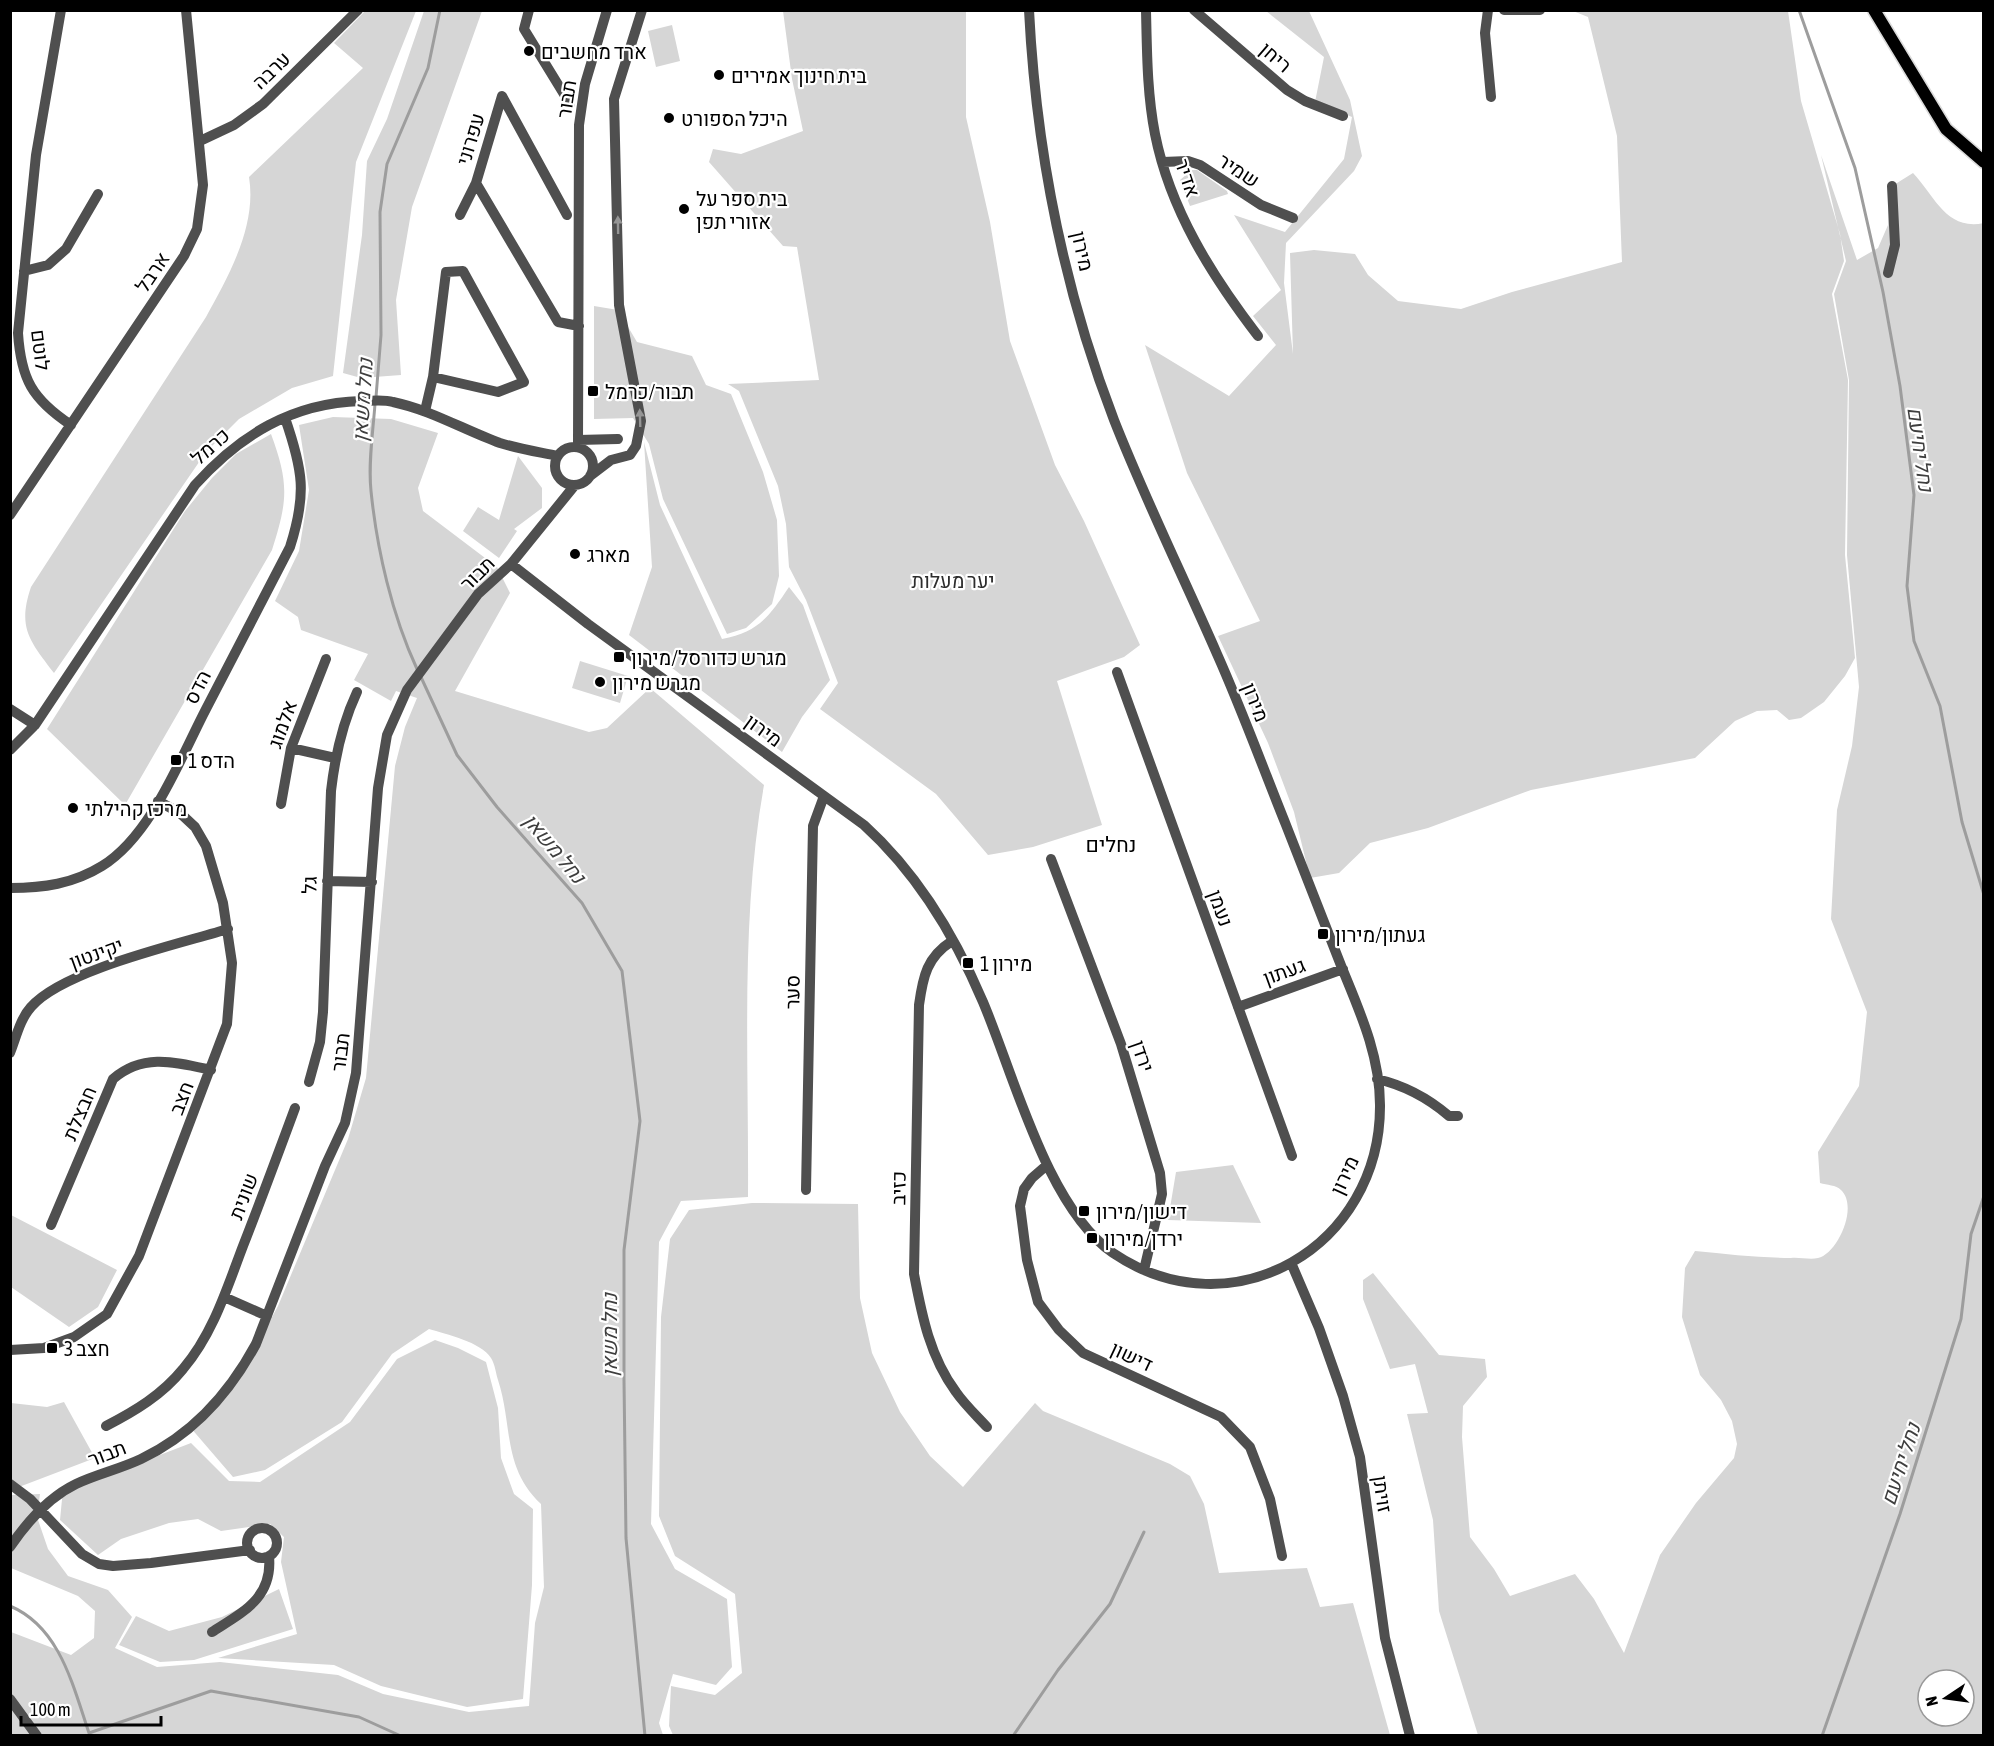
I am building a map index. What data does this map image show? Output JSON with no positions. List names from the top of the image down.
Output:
{
  "streets": {
    "street": [
      "ריחן",
      "ערבה",
      "תבור",
      "עפרוני",
      "שמיר",
      "אדיר",
      "מירון",
      "ארבל",
      "לוטם",
      "כרמל",
      "הדס",
      "אלמוג",
      "גל",
      "נעמן",
      "יקינטון",
      "געתון",
      "סער",
      "ירדן",
      "חצב",
      "חבצלת",
      "כזיב",
      "שונית",
      "דישון",
      "זויתן"
    ]
  },
  "crossings": [
    ["ערבה", "ארבל"],
    ["תבור", "עפרוני"],
    ["תבור", "מירון"],
    ["תבור", "כרמל"],
    ["שמיר", "אדיר"],
    ["מירון", "געתון"],
    ["מירון", "סער"],
    ["מירון", "ירדן"],
    ["מירון", "כזיב"],
    ["מירון", "דישון"],
    ["מירון", "זויתן"],
    ["ארבל", "לוטם"],
    ["כרמל", "הדס"],
    ["הדס", "חצב"],
    ["נעמן", "געתון"],
    ["יקינטון", "חצב"],
    ["חצב", "חבצלת"]
  ],
  "districts": ["נחלים"],
  "water": ["נחל משאן", "נחל יחיעם"],
  "parks": ["יער מעלות"],
  "places": {
    "other": [
      "ארד מחשבים",
      "בית חינוך אמירים",
      "היכל הספורט",
      "בית ספר על אזורי תפן",
      "מארג",
      "מגרש מירון",
      "מרכז קהילתי"
    ],
    "transit": [
      "תבור/כרמל",
      "מגרש כדורסל/מירון",
      "הדס 1",
      "געתון/מירון",
      "מירון 1",
      "דישון/מירון",
      "ירדן/מירון",
      "חצב 3"
    ]
  },
  "scale_bar": "100 m",
  "north": "left"
}
